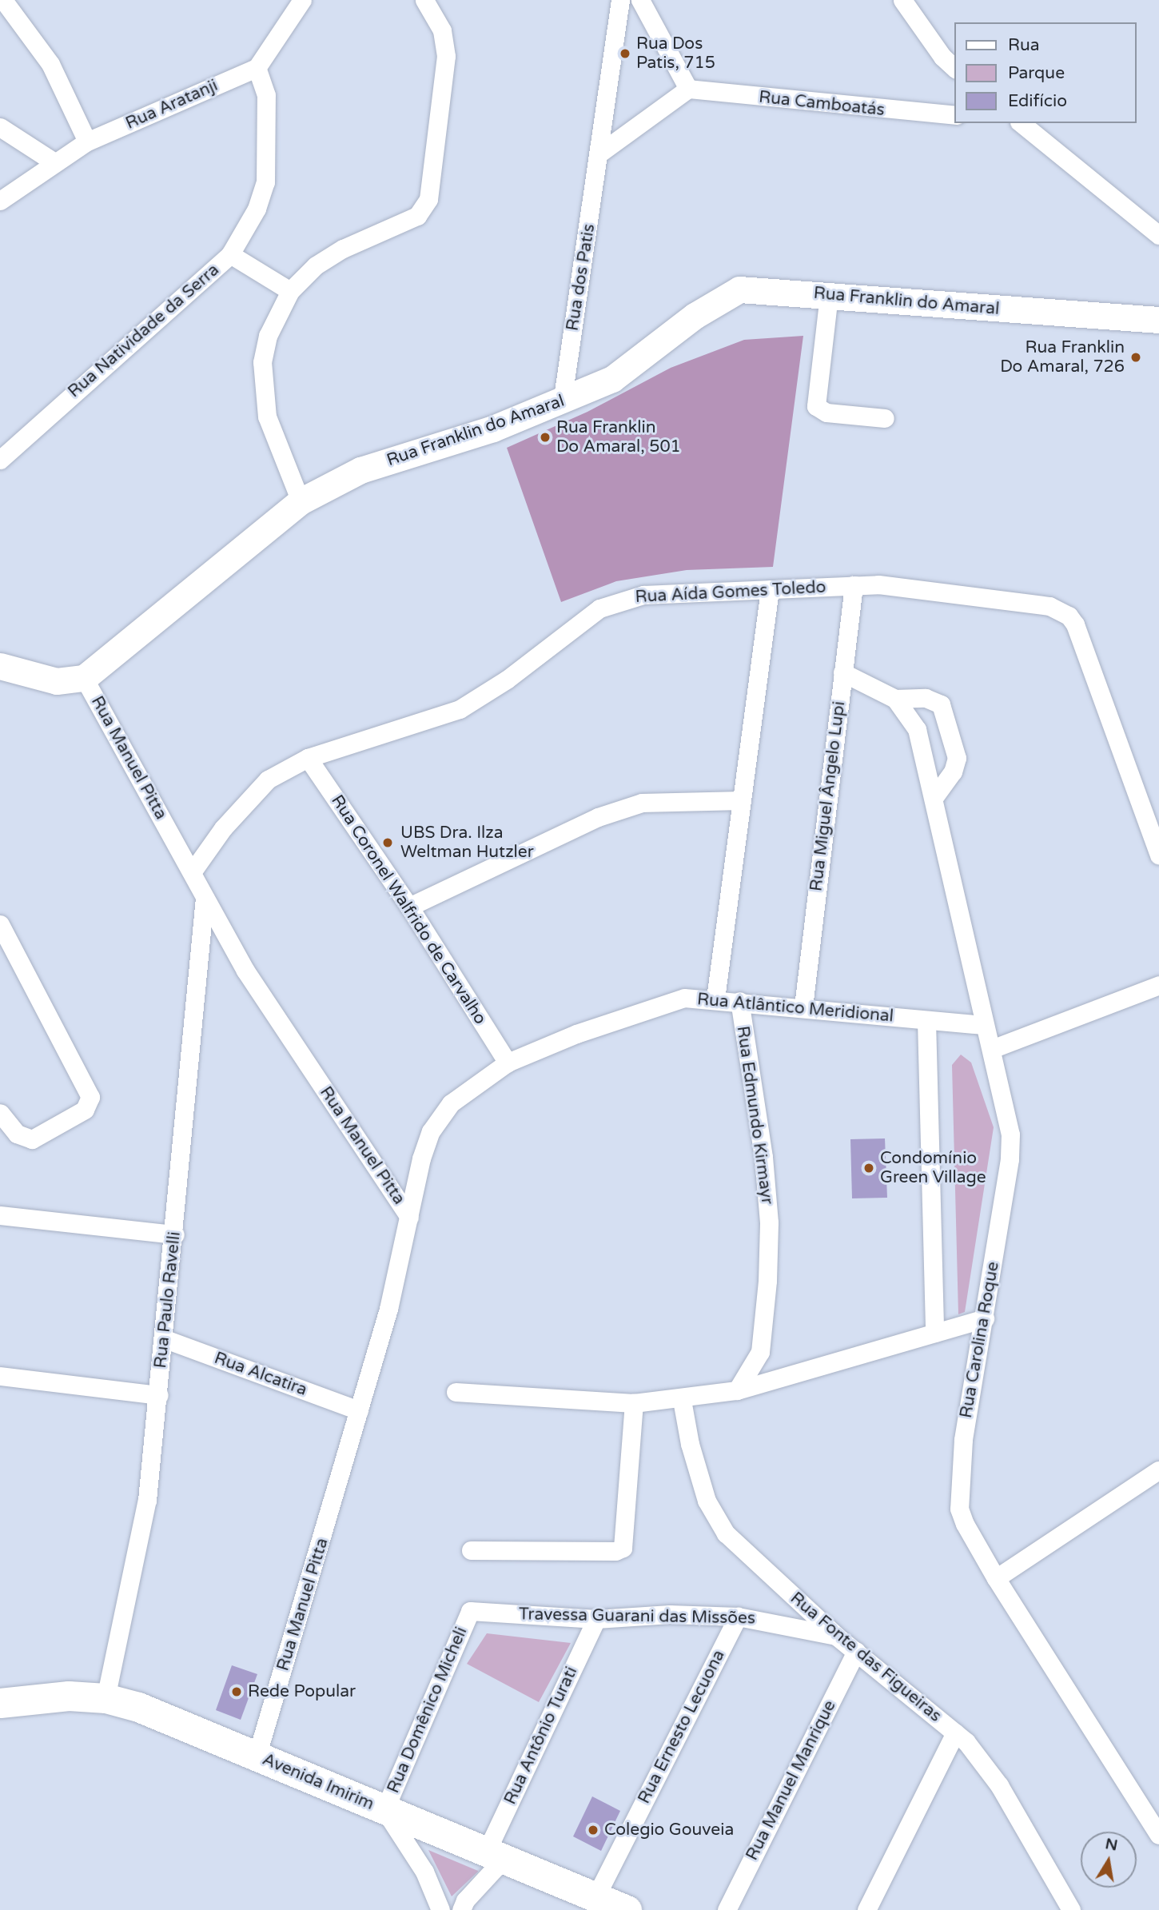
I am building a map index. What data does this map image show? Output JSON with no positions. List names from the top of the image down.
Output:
{
  "streets": {
    "main road": ["Avenida Imirim"],
    "street": [
      "Rua Camboatás",
      "Rua Aratanji",
      "Rua dos Patis",
      "Rua Franklin do Amaral",
      "Rua Natividade da Serra",
      "Rua Aída Gomes Toledo",
      "Rua Manuel Pitta",
      "Rua Miguel Ângelo Lupi",
      "Rua Coronel Walfrido de Carvalho",
      "Rua Atlântico Meridional",
      "Rua Edmundo Kirmayr",
      "Rua Paulo Ravelli",
      "Rua Carolina Roque",
      "Rua Alcatira",
      "Travessa Guarani das Missões",
      "Rua Fonte das Figueiras",
      "Rua Domênico Micheli",
      "Rua Ernesto Lecuona",
      "Rua Antônio Turati",
      "Rua Manuel Manrique"
    ]
  },
  "crossings": [
    ["Rua Aratanji", "Rua Natividade da Serra"],
    ["Rua dos Patis", "Rua Franklin do Amaral"],
    ["Rua Franklin do Amaral", "Rua Manuel Pitta"],
    ["Rua Aída Gomes Toledo", "Rua Manuel Pitta"],
    ["Rua Aída Gomes Toledo", "Rua Miguel Ângelo Lupi"],
    ["Rua Aída Gomes Toledo", "Rua Coronel Walfrido de Carvalho"],
    ["Rua Manuel Pitta", "Rua Atlântico Meridional"],
    ["Rua Manuel Pitta", "Rua Paulo Ravelli"],
    ["Rua Manuel Pitta", "Rua Alcatira"],
    ["Rua Manuel Pitta", "Avenida Imirim"],
    ["Rua Miguel Ângelo Lupi", "Rua Atlântico Meridional"],
    ["Rua Miguel Ângelo Lupi", "Rua Carolina Roque"],
    ["Rua Coronel Walfrido de Carvalho", "Rua Atlântico Meridional"],
    ["Rua Atlântico Meridional", "Rua Edmundo Kirmayr"],
    ["Rua Atlântico Meridional", "Rua Carolina Roque"],
    ["Rua Paulo Ravelli", "Rua Alcatira"],
    ["Rua Paulo Ravelli", "Avenida Imirim"],
    ["Travessa Guarani das Missões", "Rua Fonte das Figueiras"],
    ["Travessa Guarani das Missões", "Rua Domênico Micheli"],
    ["Travessa Guarani das Missões", "Rua Ernesto Lecuona"],
    ["Travessa Guarani das Missões", "Rua Antônio Turati"],
    ["Rua Fonte das Figueiras", "Rua Manuel Manrique"],
    ["Rua Domênico Micheli", "Avenida Imirim"],
    ["Rua Ernesto Lecuona", "Avenida Imirim"],
    ["Rua Antônio Turati", "Avenida Imirim"]
  ],
  "places": [
    "Rua Dos Patis, 715",
    "Rua Franklin Do Amaral, 726",
    "Rua Franklin Do Amaral, 501",
    "UBS Dra. Ilza Weltman Hutzler",
    "Condomínio Green Village",
    "Rede Popular",
    "Colegio Gouveia"
  ],
  "legend": ["Rua", "Parque", "Edifício"],
  "north": "top"
}
